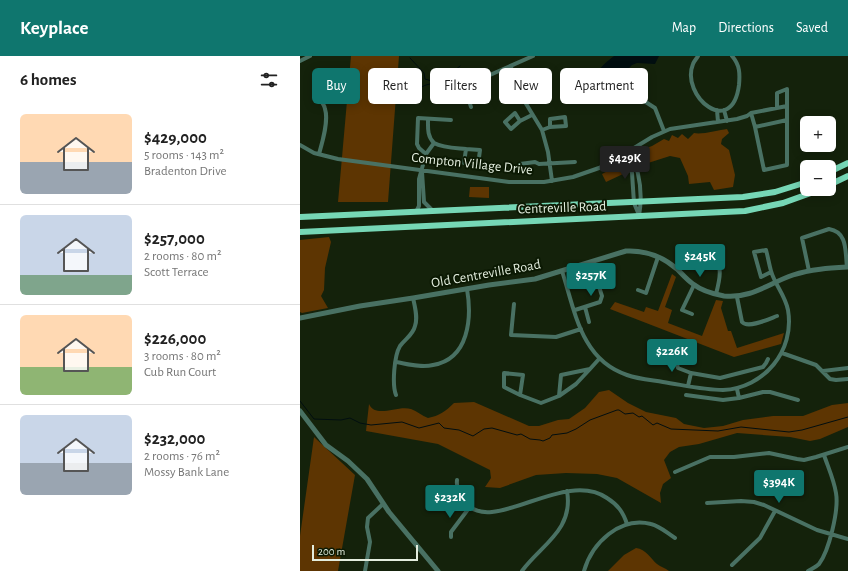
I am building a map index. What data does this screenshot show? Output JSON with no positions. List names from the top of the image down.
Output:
{
  "streets": {
    "highway": ["Centreville Road"],
    "street": ["Compton Village Drive", "Old Centreville Road"]
  },
  "scale_bar": "200 m",
  "page": {
    "header": "Keyplace",
    "nav": ["Map", "Directions", "Saved"],
    "heading": "6 homes",
    "chip": [
      "Buy",
      "Rent",
      "Filters",
      "New",
      "Apartment"
    ],
    "list": [
      {
        "name": "$429,000",
        "note": "5 rooms · 143 m² · Bradenton Drive"
      },
      {
        "name": "$257,000",
        "note": "2 rooms · 80 m² · Scott Terrace"
      },
      {
        "name": "$226,000",
        "note": "3 rooms · 80 m² · Cub Run Court"
      },
      {
        "name": "$232,000",
        "note": "2 rooms · 76 m² · Mossy Bank Lane"
      }
    ],
    "map_buttons": ["+", "−"],
    "price": [
      "$429K",
      "$245K",
      "$257K",
      "$226K",
      "$394K",
      "$232K"
    ],
    "scale": "200 m"
  }
}
